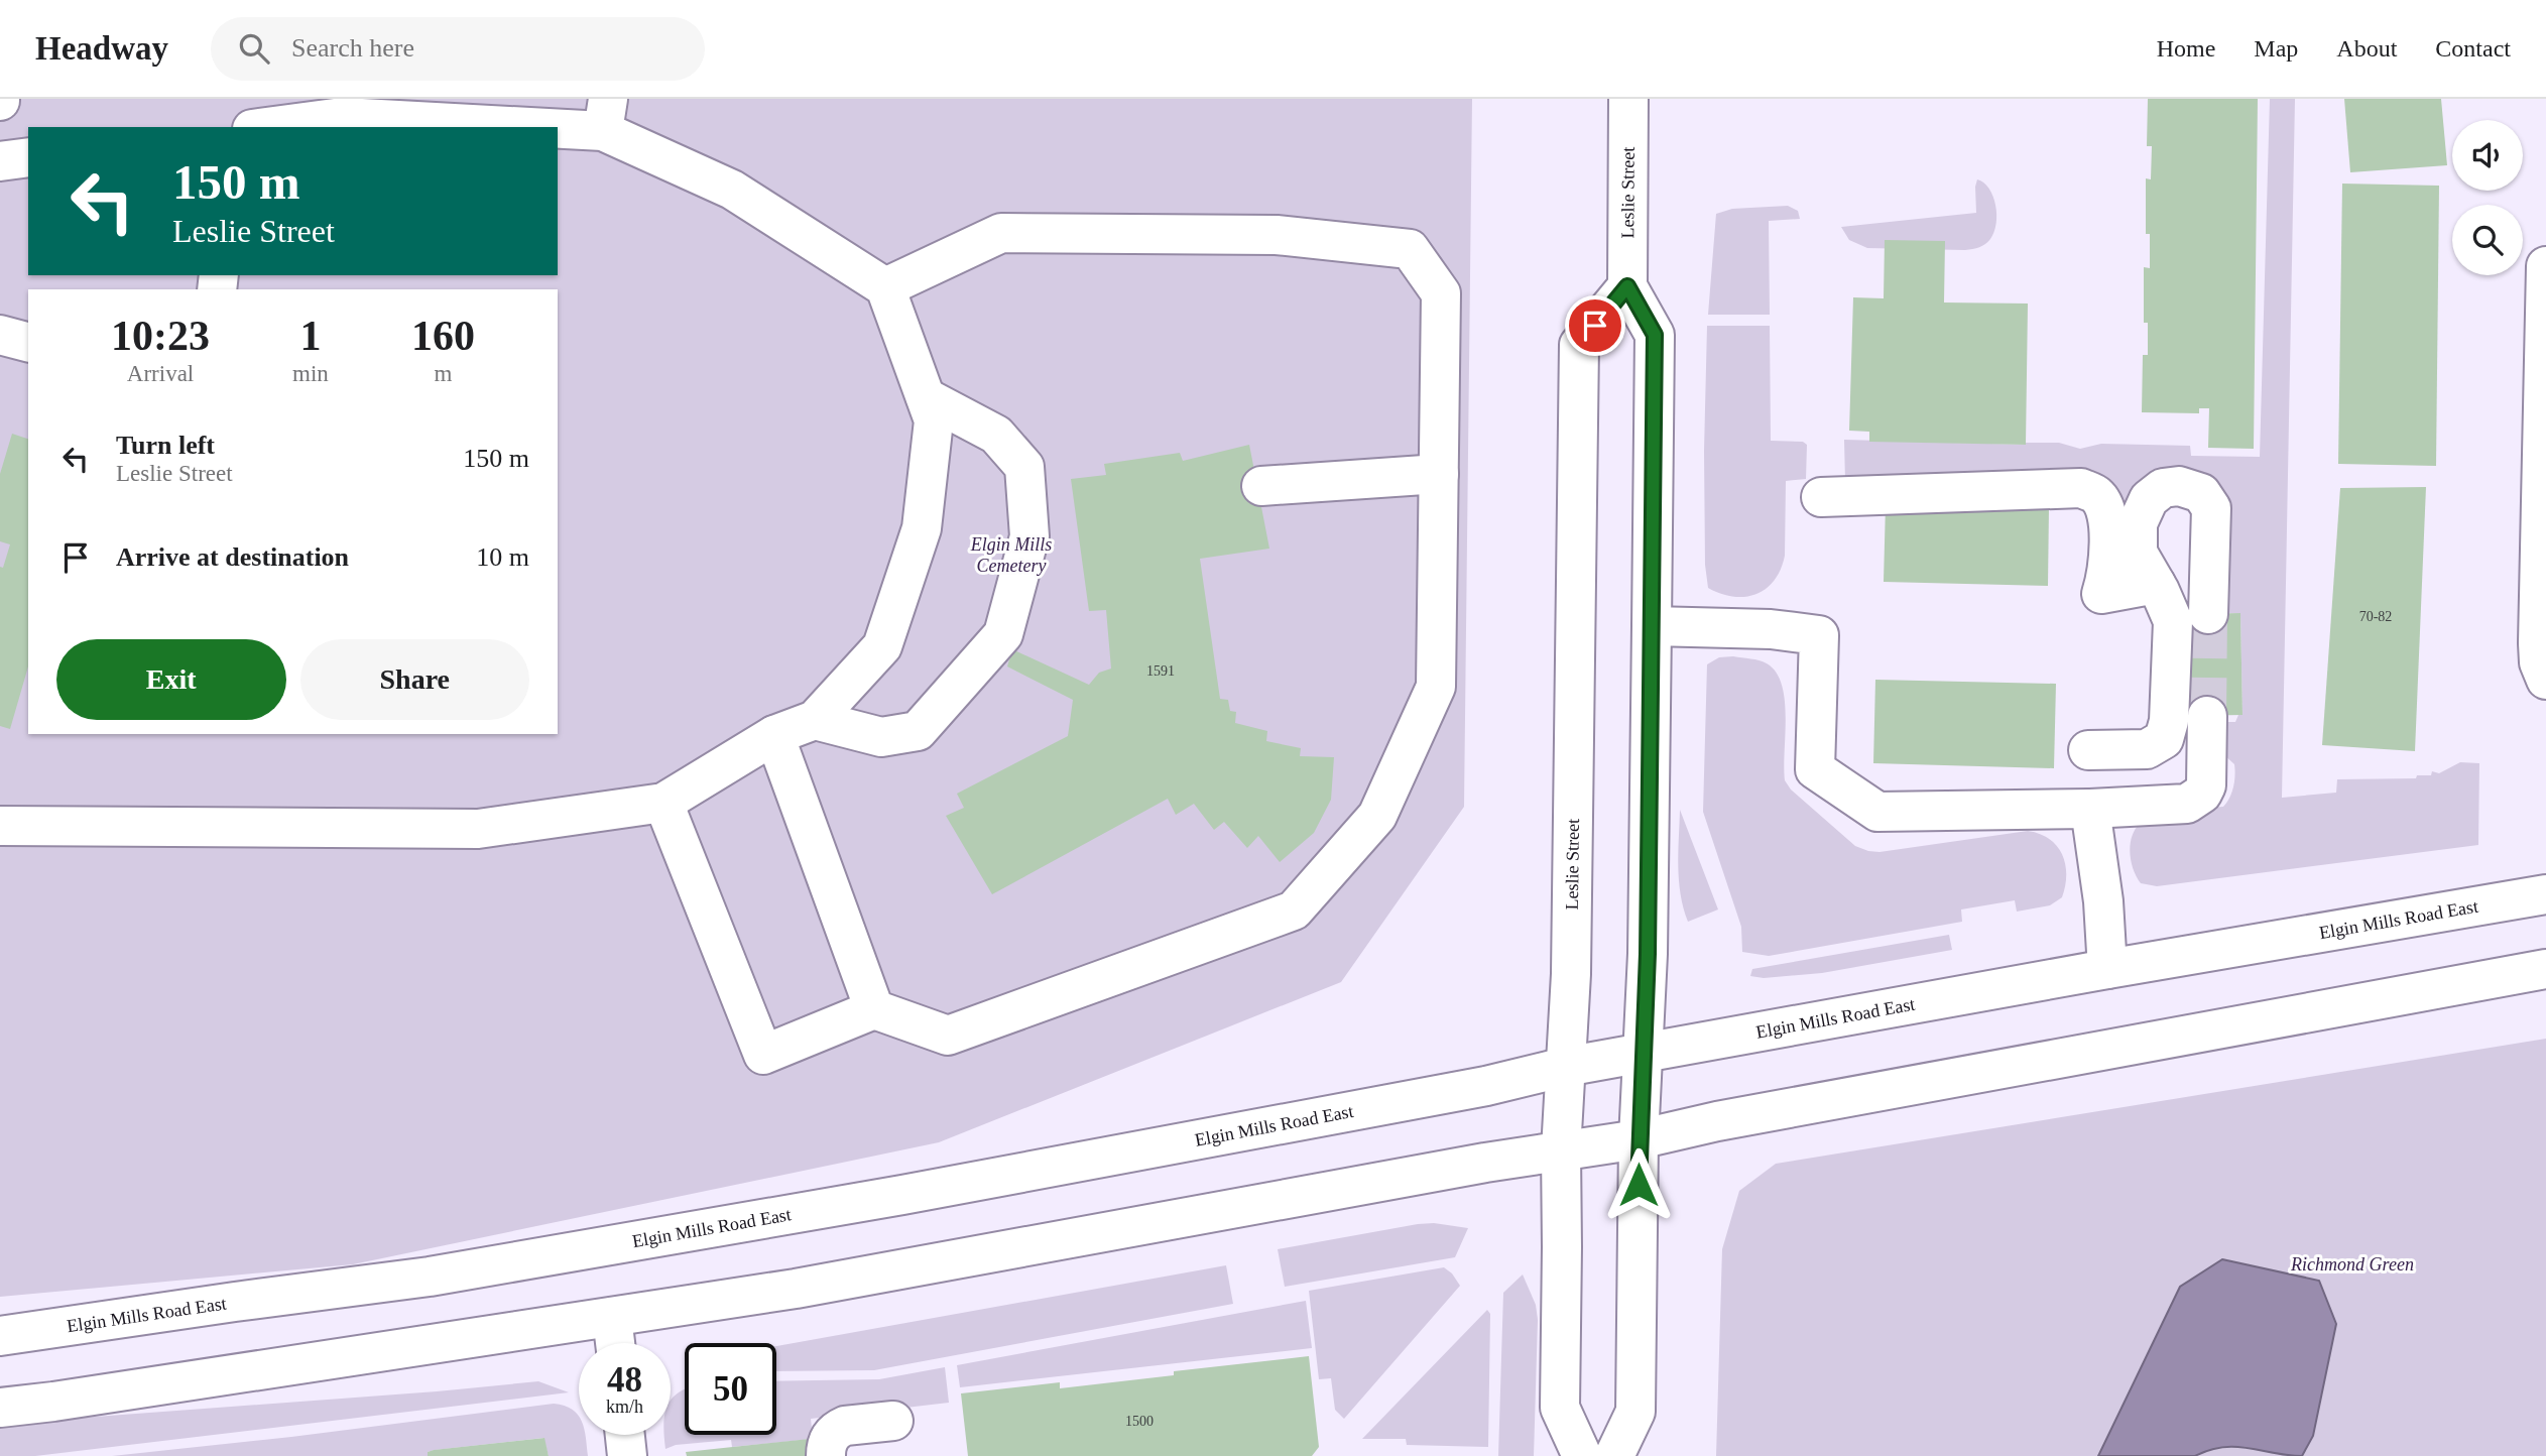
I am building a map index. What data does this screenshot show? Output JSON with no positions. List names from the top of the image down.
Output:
{
  "streets": {
    "main road": ["Leslie Street", "Elgin Mills Road East"]
  },
  "crossings": [
    ["Leslie Street", "Elgin Mills Road East"]
  ],
  "parks": ["Elgin Mills Cemetery", "Richmond Green"],
  "house_numbers": ["70-82", "1591", "1500"],
  "page": {
    "header": "Headway",
    "search": "Search here",
    "nav": [
      "Home",
      "Map",
      "About",
      "Contact"
    ],
    "turn": ["150 m", "Leslie Street"],
    "eta": [
      "10:23",
      "Arrival",
      "1",
      "min",
      "160",
      "m"
    ],
    "list": [
      {
        "name": "Turn left",
        "note": "Leslie Street",
        "value": "150 m"
      },
      {
        "name": "Arrive at destination",
        "value": "10 m"
      }
    ],
    "buttons": ["Exit", "Share"],
    "speed": "48 km/h",
    "limit": "50"
  }
}
